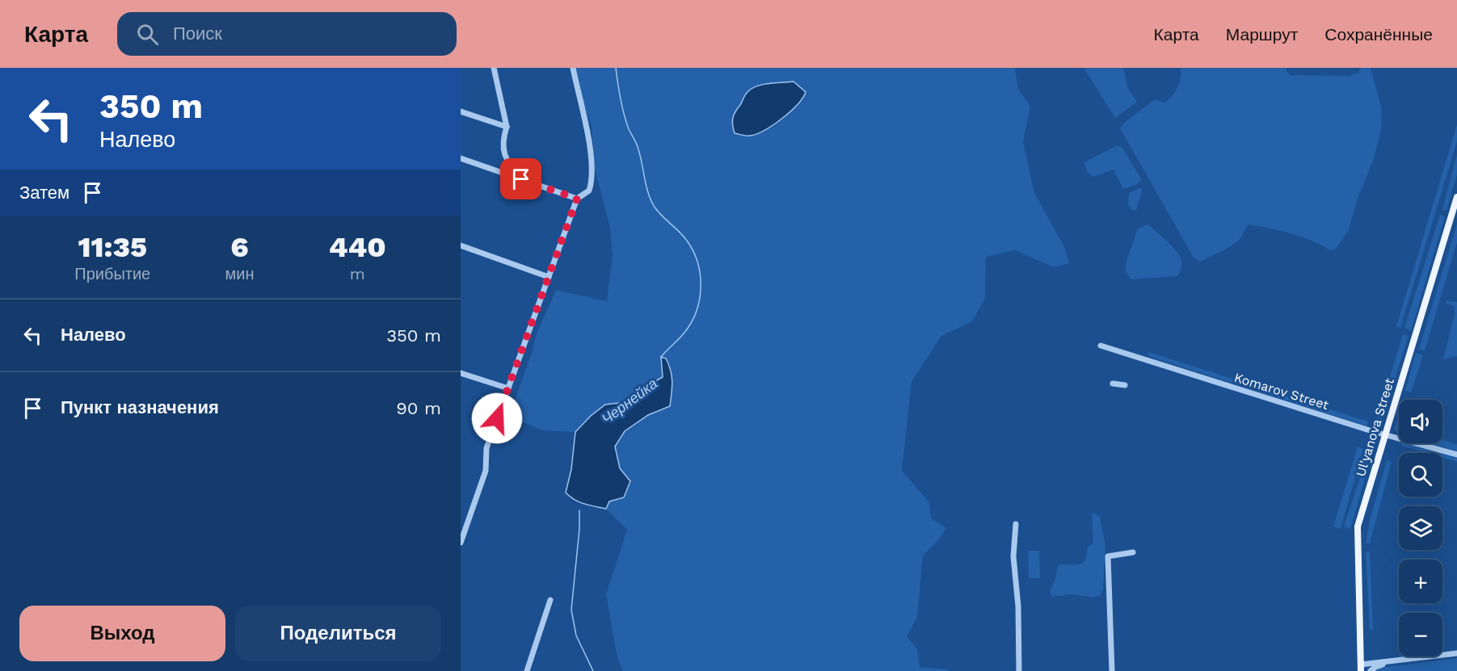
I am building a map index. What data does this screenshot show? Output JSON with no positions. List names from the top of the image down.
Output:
{
  "streets": {
    "main road": ["Ul'yanova Street"],
    "street": ["Komarov Street"]
  },
  "crossings": [
    ["Komarov Street", "Ul'yanova Street"]
  ],
  "water": ["Чернейка"],
  "page": {
    "header": "Карта",
    "search": "Поиск",
    "nav": ["Карта", "Маршрут", "Сохранённые"],
    "turn": ["350 m", "Налево"],
    "then": "Затем",
    "eta": [
      "11:35",
      "Прибытие",
      "6",
      "мин",
      "440",
      "m"
    ],
    "list": [
      {
        "name": "Налево",
        "value": "350 m"
      },
      {
        "name": "Пункт назначения",
        "value": "90 m"
      }
    ],
    "map_buttons": ["+", "−"],
    "buttons": ["Выход", "Поделиться"]
  }
}
